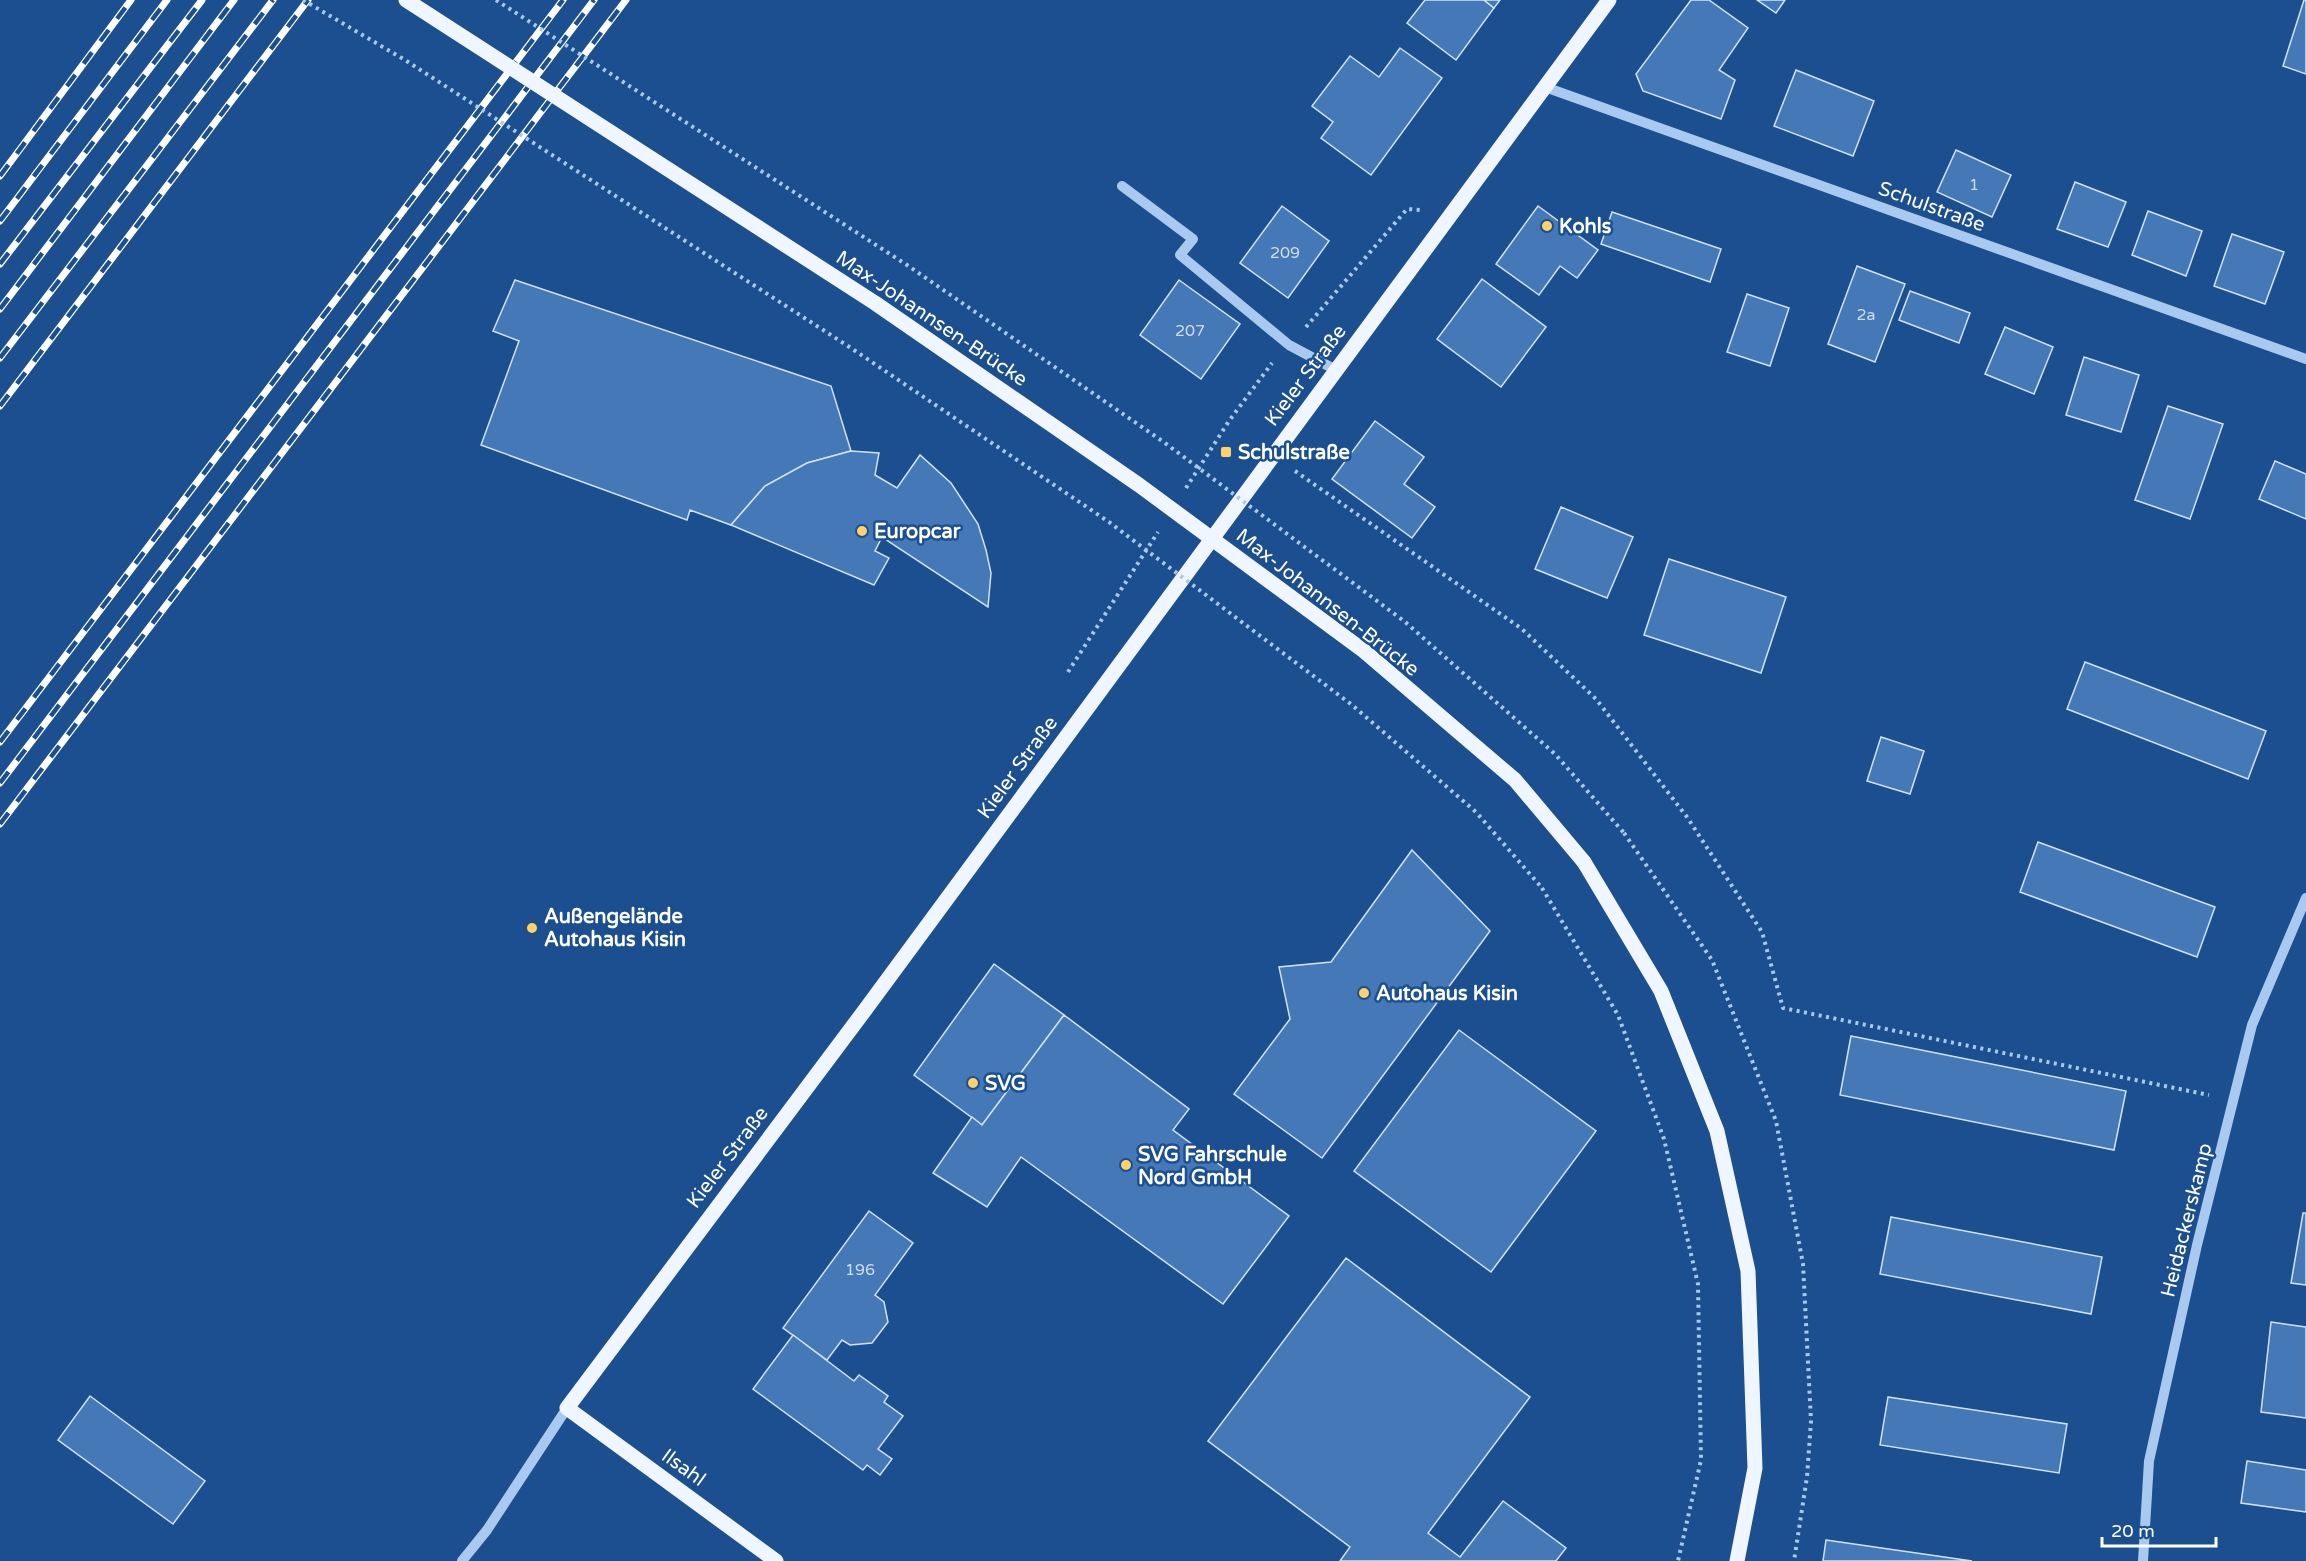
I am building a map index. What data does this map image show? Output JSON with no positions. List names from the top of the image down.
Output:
{
  "streets": {
    "main road": ["Max-Johannsen-Brücke", "Kieler Straße", "Ilsahl"],
    "street": ["Schulstraße", "Heidackerskamp"]
  },
  "crossings": [
    ["Schulstraße", "Kieler Straße"],
    ["Kieler Straße", "Ilsahl"]
  ],
  "places": {
    "other": [
      "Kohls",
      "Europcar",
      "Außengelände Autohaus Kisin",
      "Autohaus Kisin",
      "SVG",
      "SVG Fahrschule Nord GmbH"
    ],
    "transit": ["Schulstraße"]
  },
  "house_numbers": [
    "1",
    "209",
    "2a",
    "207",
    "196"
  ],
  "scale_bar": "20 m"
}
